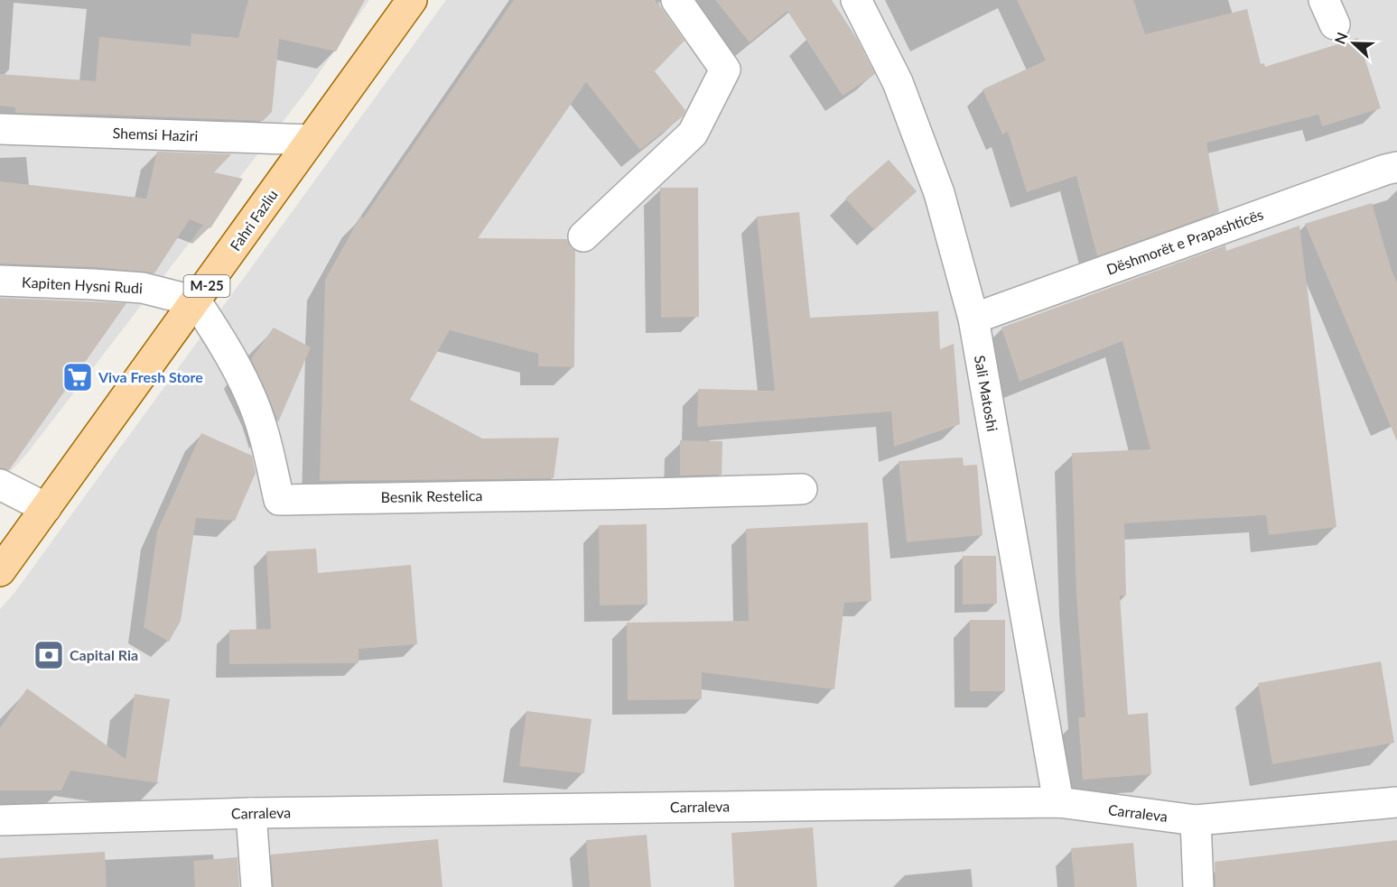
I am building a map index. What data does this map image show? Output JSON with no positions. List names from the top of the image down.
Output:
{
  "streets": {
    "main road": ["Fahri Fazliu", "M-25"],
    "street": [
      "Shemsi Haziri",
      "Dëshmorët e Prapashticës",
      "Kapiten Hysni Rudi",
      "Sali Matoshi",
      "Besnik Restelica",
      "Carraleva"
    ]
  },
  "crossings": [
    ["Shemsi Haziri", "Fahri Fazliu"],
    ["Fahri Fazliu", "Kapiten Hysni Rudi"],
    ["Fahri Fazliu", "Besnik Restelica"],
    ["Dëshmorët e Prapashticës", "Sali Matoshi"],
    ["Kapiten Hysni Rudi", "Besnik Restelica"],
    ["Sali Matoshi", "Carraleva"]
  ],
  "places": {
    "supermarket": ["Viva Fresh Store"],
    "bank": ["Capital Ria"]
  },
  "north": "left"
}
